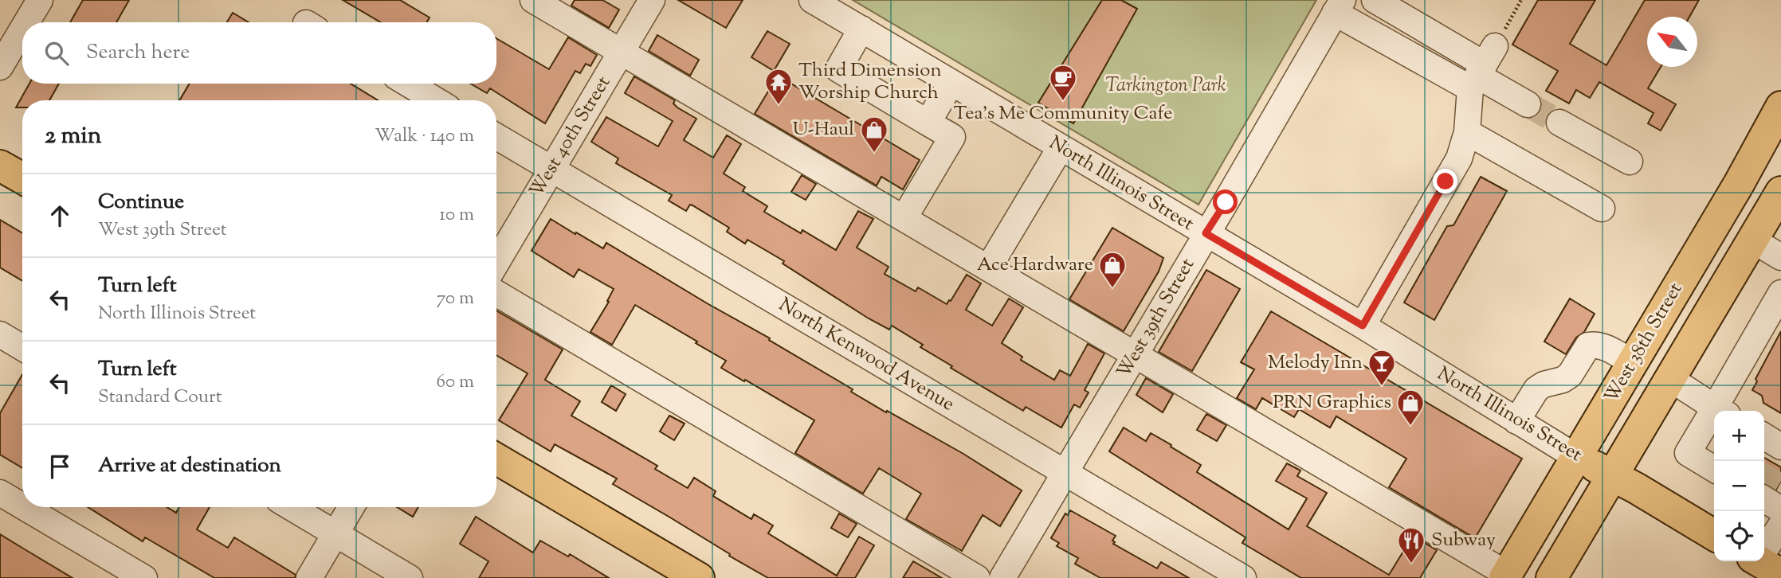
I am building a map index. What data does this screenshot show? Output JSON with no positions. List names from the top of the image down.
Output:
{
  "streets": {
    "main road": ["North Illinois Street", "West 38th Street"],
    "street": ["West 40th Street", "West 39th Street", "North Kenwood Avenue"]
  },
  "crossings": [
    ["West 40th Street", "North Kenwood Avenue"],
    ["North Illinois Street", "West 39th Street"],
    ["North Illinois Street", "West 38th Street"],
    ["West 39th Street", "North Kenwood Avenue"]
  ],
  "parks": ["Tarkington Park"],
  "places": {
    "cafe": ["Tea's Me Community Cafe"],
    "temple": ["Third Dimension Worship Church"],
    "shop": ["U-Haul", "Ace Hardware", "PRN Graphics"],
    "bar": ["Melody Inn"],
    "restaurant": ["Subway"]
  },
  "north": "top left",
  "page": {
    "search": "Search here",
    "heading": ["2 min", "Walk · 140 m"],
    "list": [
      ["Continue", "West 39th Street", "10 m"],
      ["Turn left", "North Illinois Street", "70 m"],
      ["Turn left", "Standard Court", "60 m"],
      "Arrive at destination"
    ],
    "map_buttons": ["+", "−"]
  }
}
